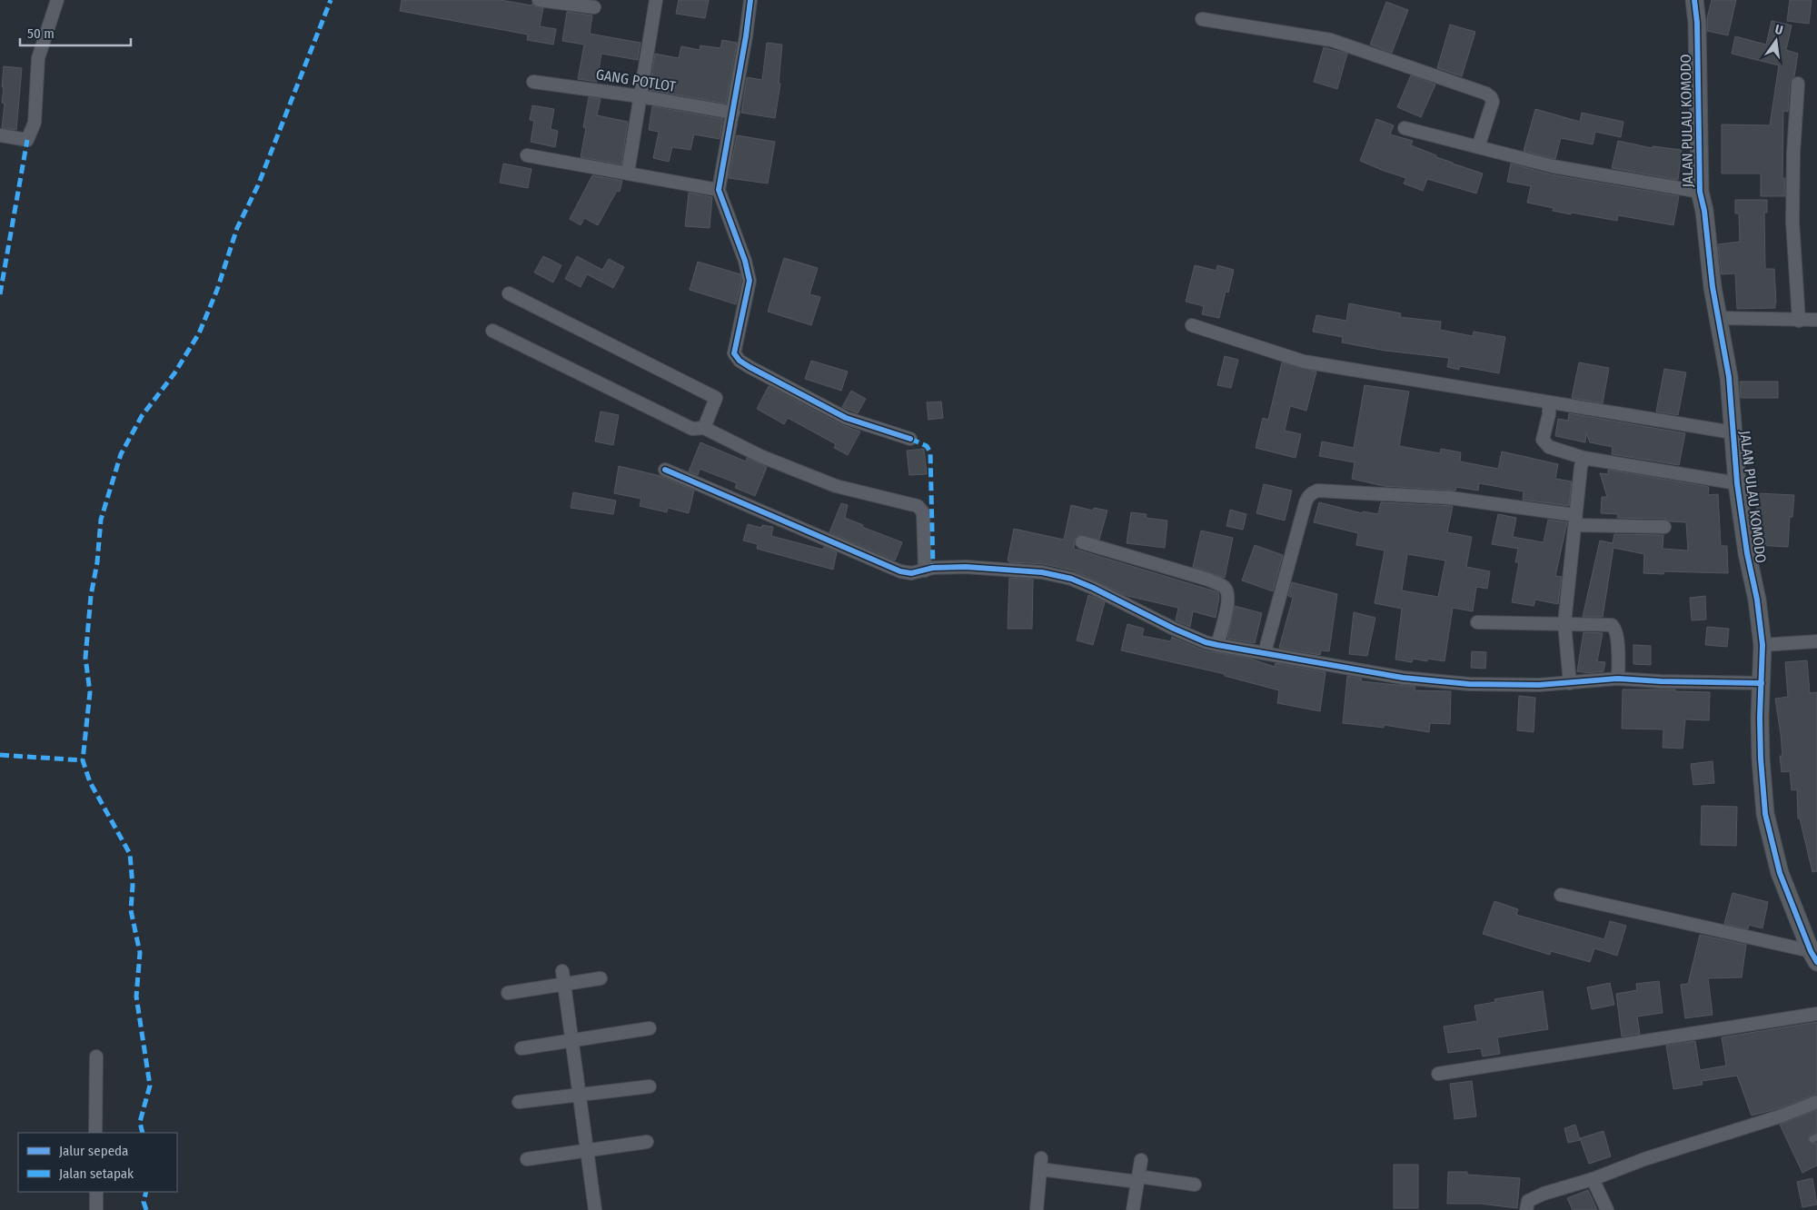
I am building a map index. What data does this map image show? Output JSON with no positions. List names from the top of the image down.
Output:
{
  "streets": {
    "street": ["GANG POTLOT", "JALAN PULAU KOMODO"]
  },
  "legend": ["Jalur sepeda", "Jalan setapak"],
  "scale_bar": "50 m",
  "north": "top"
}
